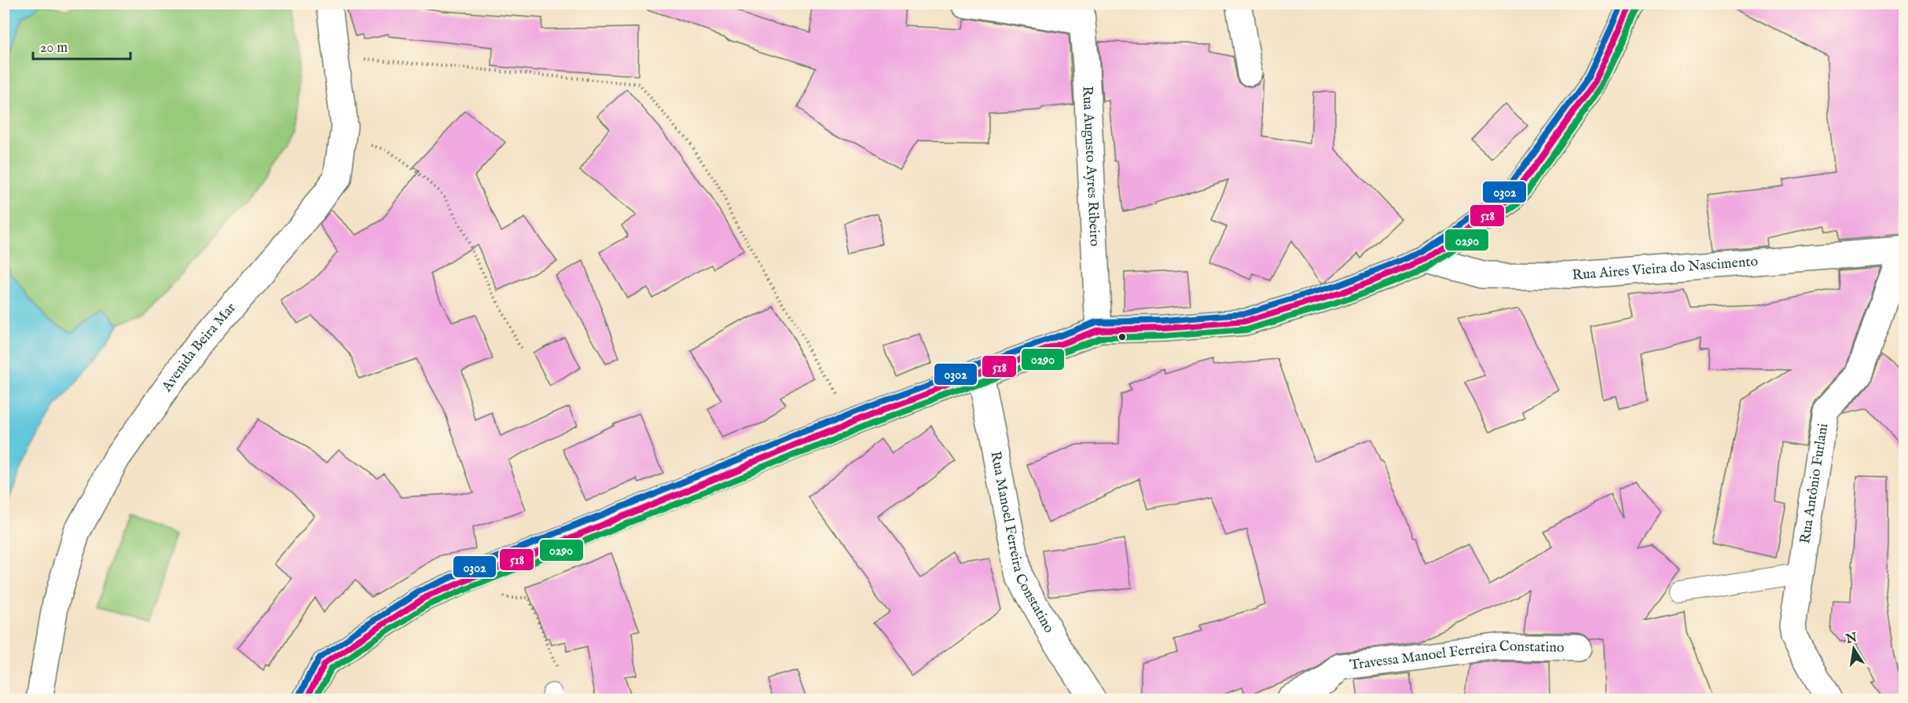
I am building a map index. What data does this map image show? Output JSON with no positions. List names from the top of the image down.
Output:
{
  "streets": {
    "street": [
      "Rua Augusto Ayres Ribeiro",
      "Rua Aires Vieira do Nascimento",
      "Avenida Beira Mar",
      "Rua Antônio Furlani",
      "Rua Manoel Ferreira Constatino",
      "Travessa Manoel Ferreira Constatino"
    ]
  },
  "crossings": [
    ["Rua Aires Vieira do Nascimento", "Rua Antônio Furlani"]
  ],
  "lines": ["transit line 518", "transit line 0302", "transit line 0290"],
  "scale_bar": "20 m",
  "north": "top"
}
